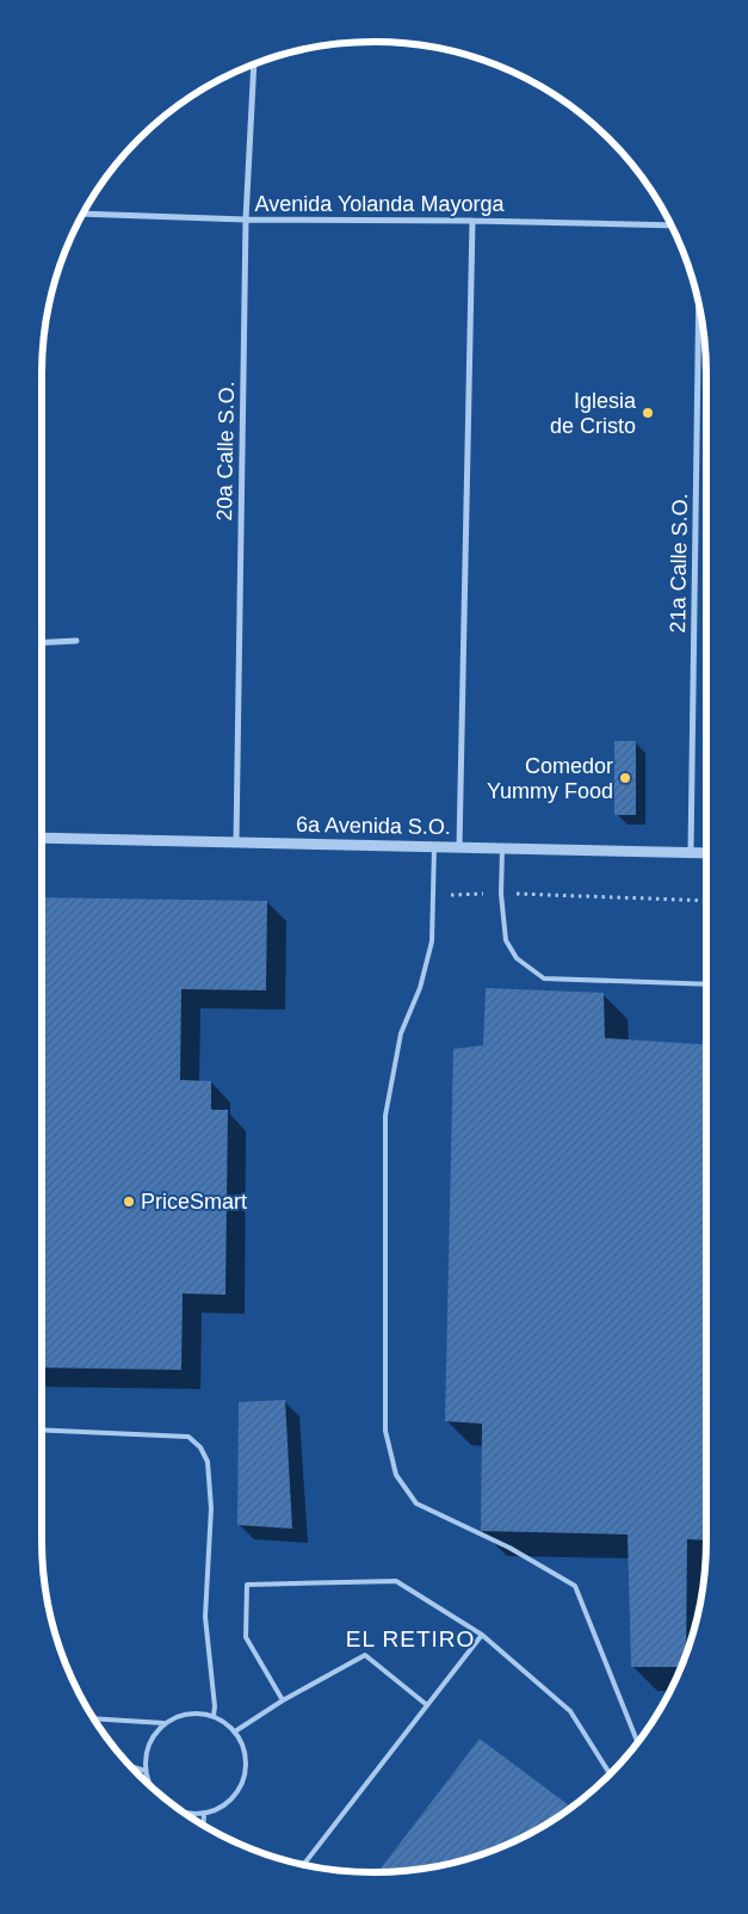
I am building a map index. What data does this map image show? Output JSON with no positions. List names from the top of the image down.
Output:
{
  "streets": {
    "street": [
      "Avenida Yolanda Mayorga",
      "20a Calle S.O.",
      "21a Calle S.O.",
      "6a Avenida S.O."
    ]
  },
  "crossings": [
    ["Avenida Yolanda Mayorga", "20a Calle S.O."],
    ["20a Calle S.O.", "6a Avenida S.O."],
    ["21a Calle S.O.", "6a Avenida S.O."]
  ],
  "districts": ["EL RETIRO"],
  "places": ["Iglesia de Cristo", "Comedor Yummy Food", "PriceSmart"]
}
